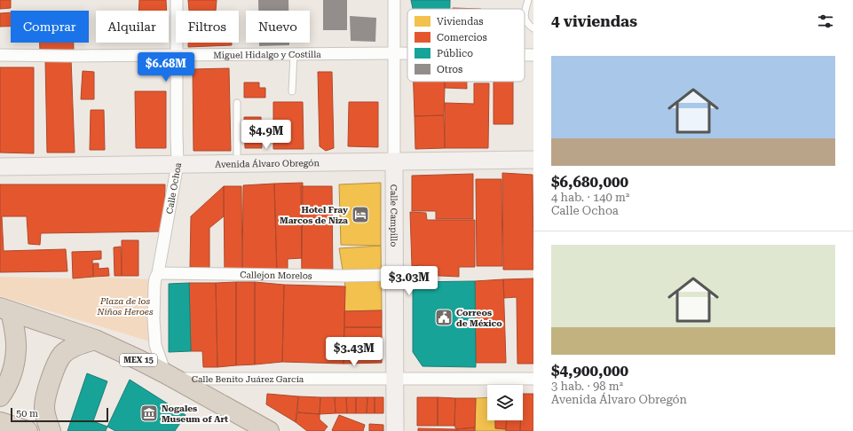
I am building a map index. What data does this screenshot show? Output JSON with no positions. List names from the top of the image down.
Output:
{
  "streets": {
    "highway": ["MEX 15"],
    "street": [
      "Miguel Hidalgo y Costilla",
      "Avenida Álvaro Obregón",
      "Calle Ochoa",
      "Calle Campillo",
      "Callejon Morelos",
      "Calle Benito Juárez García"
    ]
  },
  "crossings": [
    ["Miguel Hidalgo y Costilla", "Calle Ochoa"],
    ["Miguel Hidalgo y Costilla", "Calle Campillo"],
    ["Avenida Álvaro Obregón", "Calle Ochoa"],
    ["Avenida Álvaro Obregón", "Calle Campillo"],
    ["Calle Ochoa", "Callejon Morelos"],
    ["Calle Ochoa", "MEX 15"],
    ["Calle Ochoa", "Calle Benito Juárez García"],
    ["Calle Campillo", "Callejon Morelos"],
    ["Calle Campillo", "Calle Benito Juárez García"],
    ["MEX 15", "Calle Benito Juárez García"]
  ],
  "parks": ["Plaza de los Niños Heroes"],
  "places": {
    "hotel": ["Hotel Fray Marcos de Niza"],
    "public building": ["Correos de México"],
    "museum": ["Nogales Museum of Art"]
  },
  "legend": [
    "Viviendas",
    "Comercios",
    "Público",
    "Otros"
  ],
  "scale_bar": "50 m",
  "page": {
    "heading": "4 viviendas",
    "chip": [
      "Comprar",
      "Alquilar",
      "Filtros",
      "Nuevo"
    ],
    "list": [
      {
        "name": "$6,680,000",
        "note": "4 hab. · 140 m² · Calle Ochoa"
      },
      {
        "name": "$4,900,000",
        "note": "3 hab. · 98 m² · Avenida Álvaro Obregón"
      }
    ],
    "price": [
      "$6.68M",
      "$4.9M",
      "$3.03M",
      "$3.43M"
    ],
    "scale": "50 m"
  }
}
